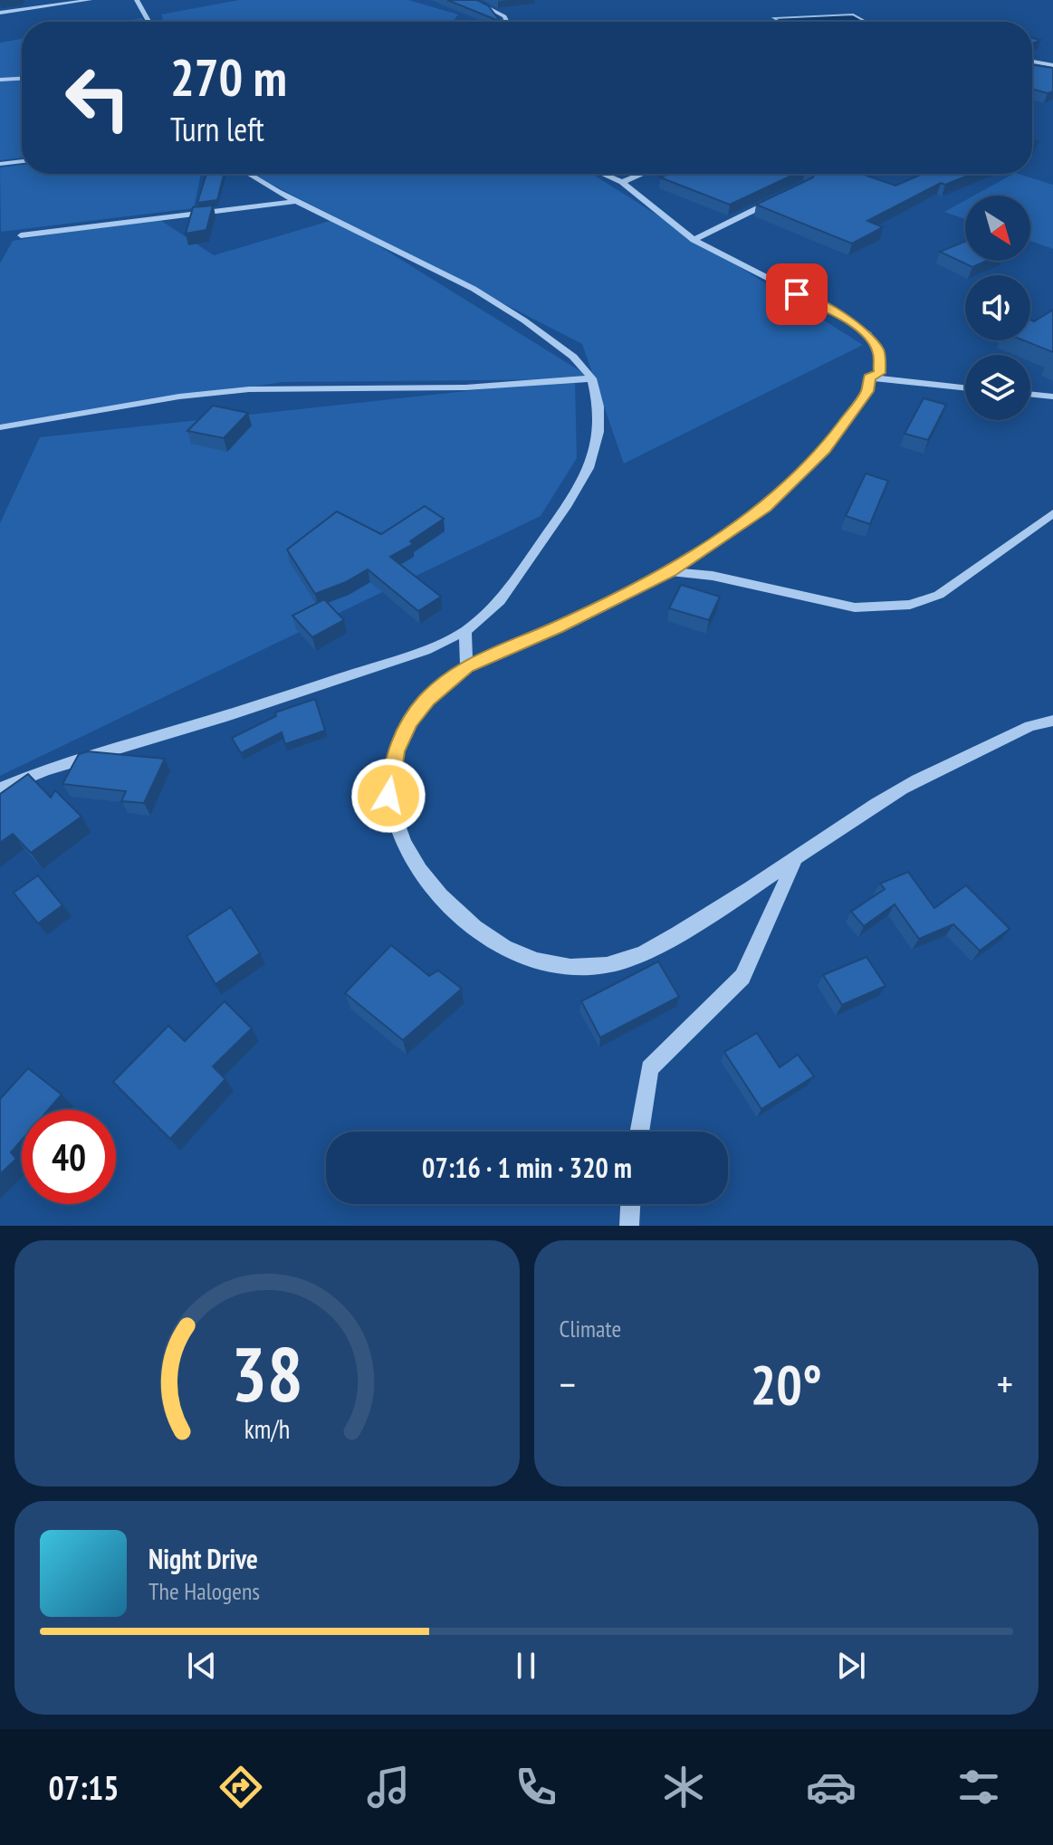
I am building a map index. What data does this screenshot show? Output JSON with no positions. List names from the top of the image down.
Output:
{
  "north": "bottom right",
  "page": {
    "turn": ["270 m", "Turn left"],
    "limit": "40",
    "trip": "07:16 · 1 min · 320 m",
    "tile": "Climate",
    "heat": ["−", "20°", "+"],
    "song": ["Night Drive", "The Halogens"],
    "tabs": "07:15",
    "gauge": ["38", "km/h"]
  }
}
